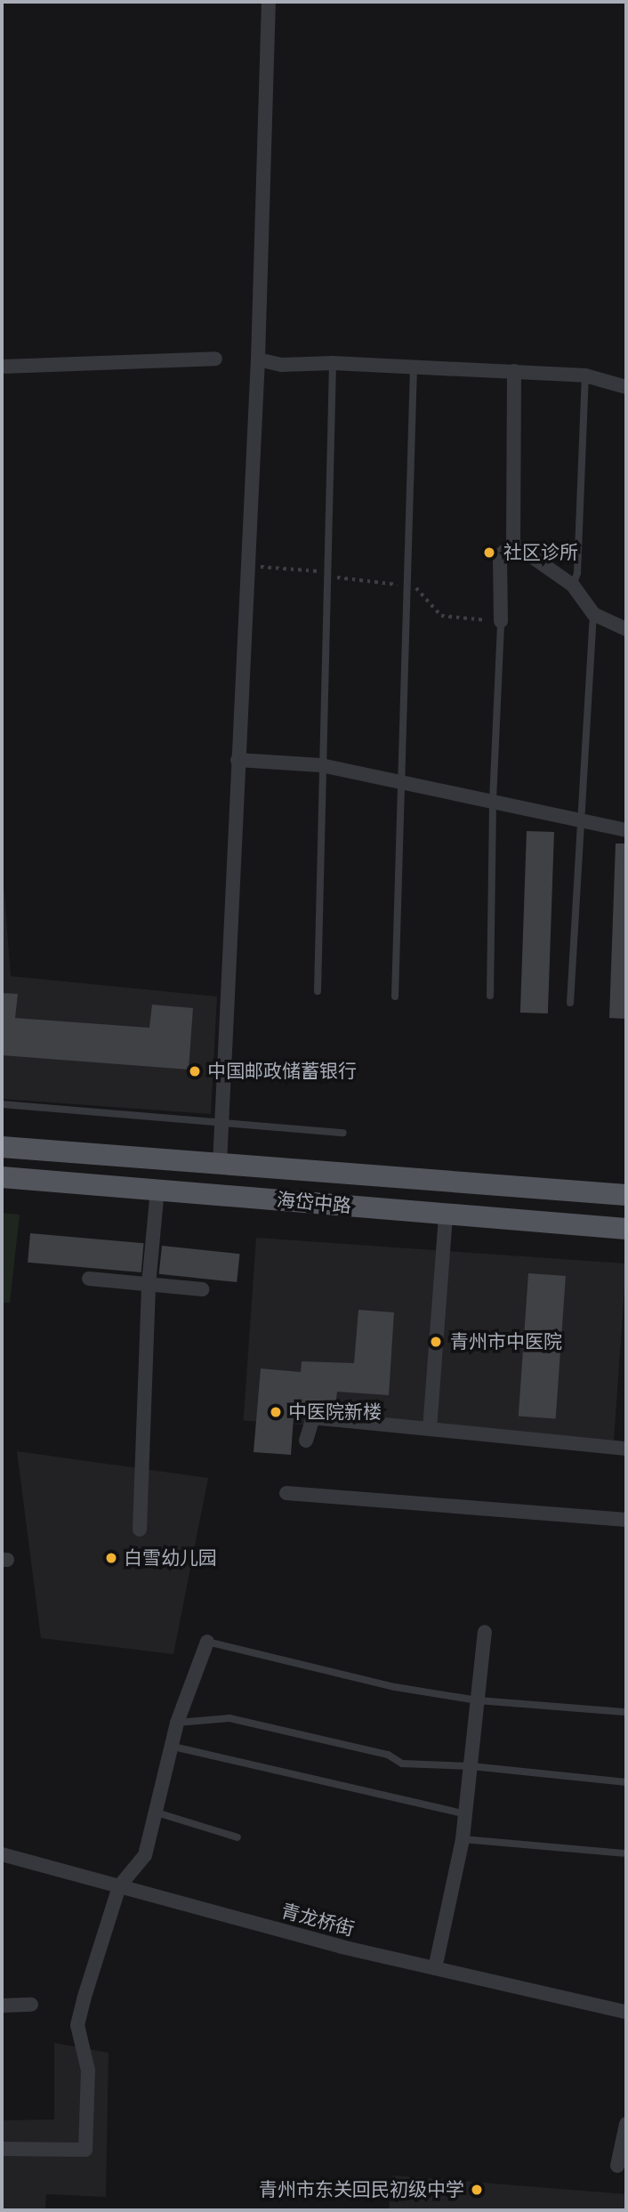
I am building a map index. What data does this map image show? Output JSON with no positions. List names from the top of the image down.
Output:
{
  "streets": {
    "main road": ["海岱中路"],
    "street": ["青龙桥街"]
  },
  "places": [
    "社区诊所",
    "中国邮政储蓄银行",
    "青州市中医院",
    "中医院新楼",
    "白雪幼儿园",
    "青州市东关回民初级中学"
  ]
}
